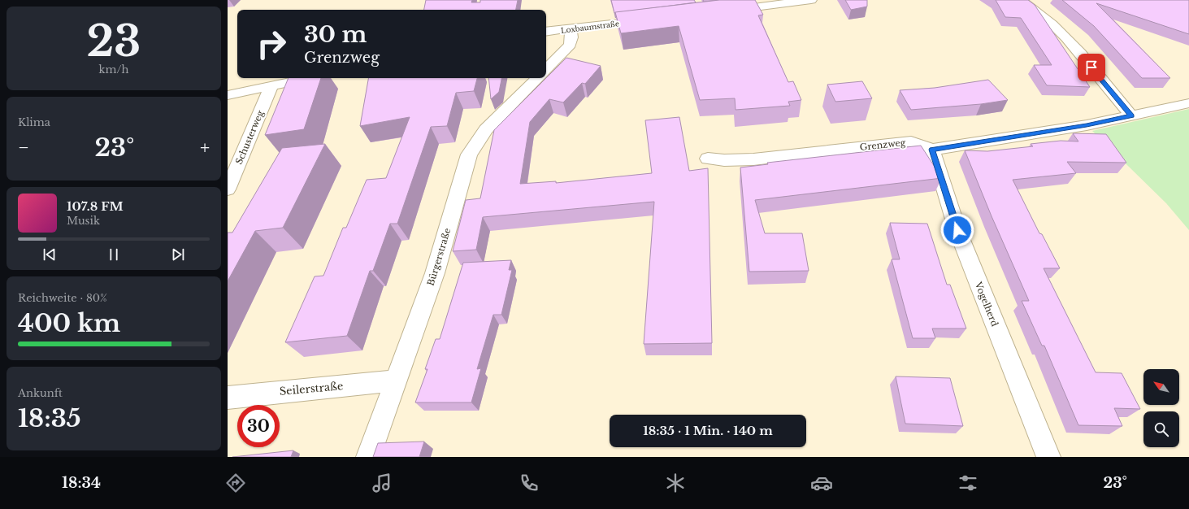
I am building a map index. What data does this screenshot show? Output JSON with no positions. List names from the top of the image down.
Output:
{
  "streets": {
    "street": [
      "Loxbaumstraße",
      "Schusterweg",
      "Grenzweg",
      "Bürgerstraße",
      "Vogelherd",
      "Seilerstraße"
    ]
  },
  "crossings": [
    ["Grenzweg", "Vogelherd"],
    ["Bürgerstraße", "Seilerstraße"]
  ],
  "north": "top left",
  "page": {
    "tile": [
      ["23", "km/h"],
      "Klima",
      ["Reichweite · 80%", "400 km"],
      ["Ankunft", "18:35"]
    ],
    "turn": ["30 m", "Grenzweg"],
    "heat": ["−", "23°", "+"],
    "song": ["107.8 FM", "Musik"],
    "limit": "30",
    "trip": "18:35 · 1 Min. · 140 m",
    "tabs": ["18:34", "23°"]
  }
}
